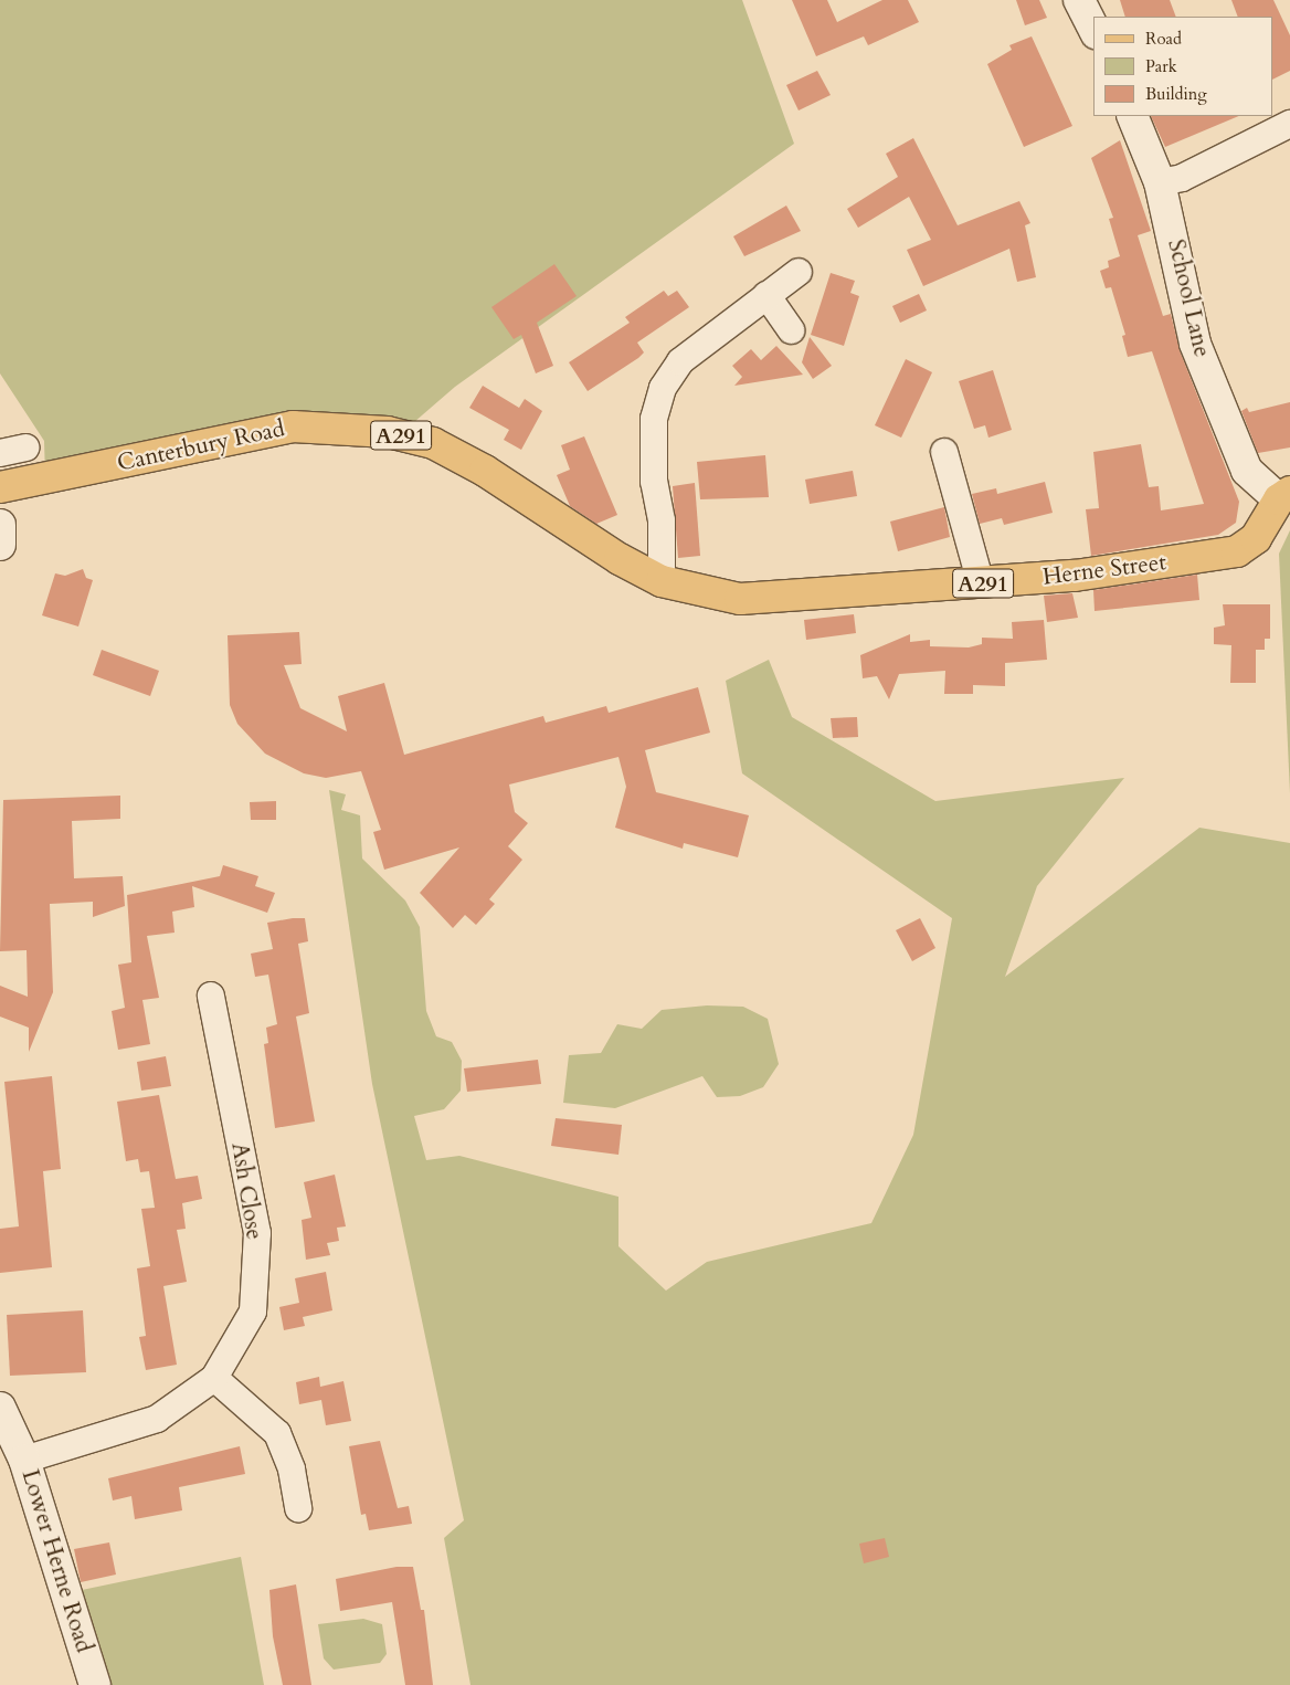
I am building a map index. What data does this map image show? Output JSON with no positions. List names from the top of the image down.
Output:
{
  "streets": {
    "main road": ["A291", "Canterbury Road", "Herne Street"],
    "street": ["School Lane", "Ash Close", "Lower Herne Road"]
  },
  "crossings": [
    ["School Lane", "Herne Street"],
    ["Canterbury Road", "Herne Street"],
    ["Ash Close", "Lower Herne Road"]
  ],
  "legend": ["Road", "Park", "Building"]
}
